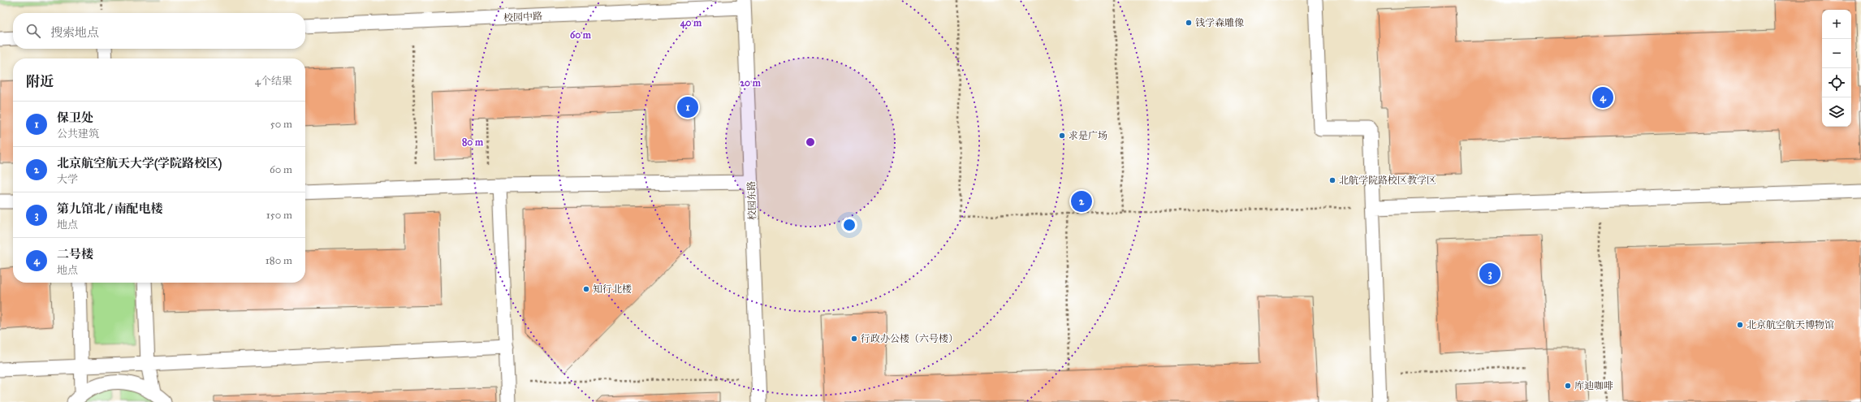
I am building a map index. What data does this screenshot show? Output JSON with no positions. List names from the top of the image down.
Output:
{
  "streets": {
    "lane": ["校园中路", "校园东路"]
  },
  "crossings": [
    ["校园中路", "校园东路"]
  ],
  "places": [
    "钱学森雕像",
    "求是广场",
    "北航学院路校区教学区",
    "知行北楼",
    "北京航空航天博物馆",
    "行政办公楼（六号楼）",
    "库迪咖啡"
  ],
  "page": {
    "map_buttons": ["+", "−"],
    "search": "搜索地点",
    "heading": ["附近", "4个结果"],
    "pins": [
      "4",
      "1",
      "2",
      "3"
    ],
    "list": [
      {
        "mark": "1",
        "name": "保卫处",
        "note": "公共建筑",
        "value": "50 m"
      },
      {
        "mark": "2",
        "name": "北京航空航天大学(学院路校区)",
        "note": "大学",
        "value": "60 m"
      },
      {
        "mark": "3",
        "name": "第九馆北 / 南配电楼",
        "note": "地点",
        "value": "150 m"
      },
      {
        "mark": "4",
        "name": "二号楼",
        "note": "地点",
        "value": "180 m"
      }
    ]
  },
  "rings": [
    "40 m",
    "60 m",
    "20 m",
    "80 m"
  ]
}
